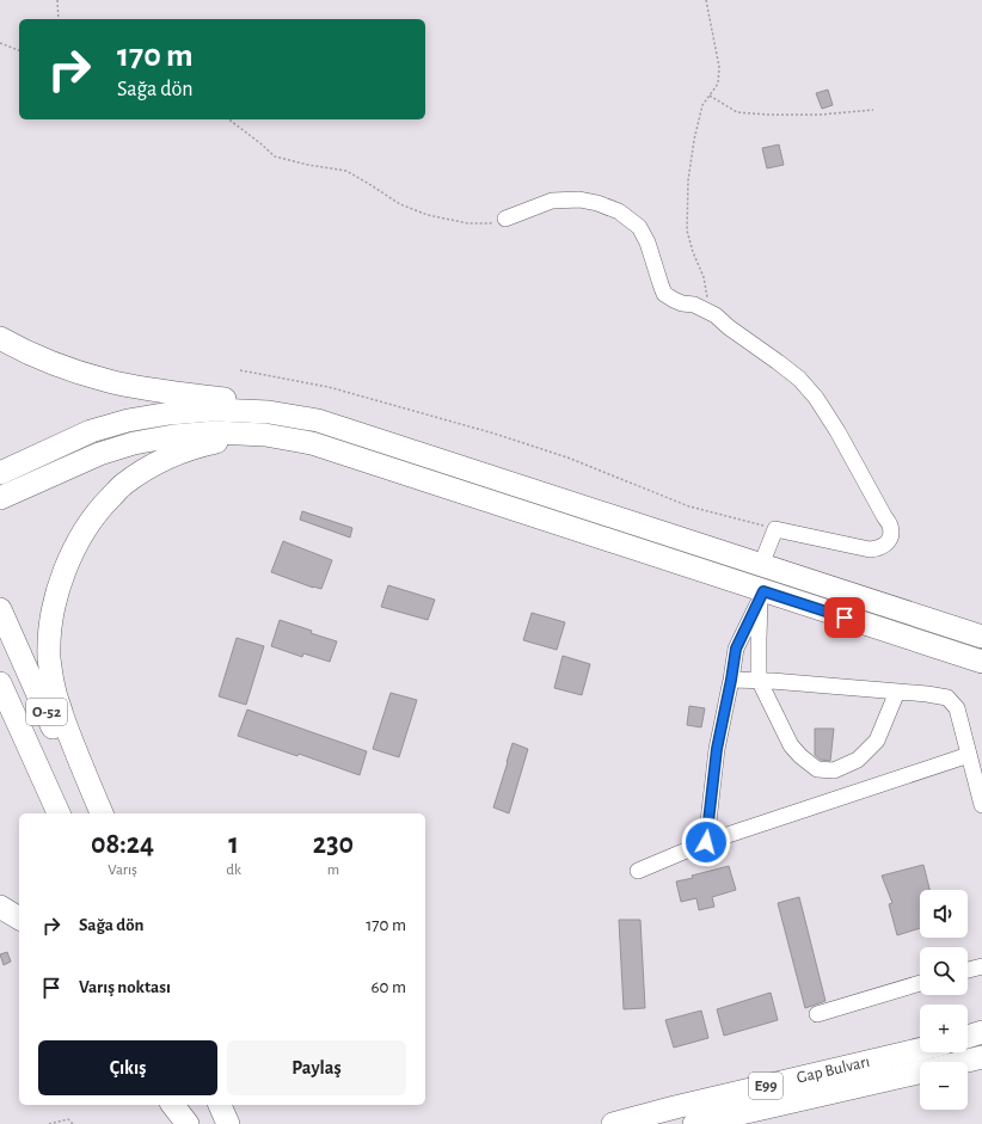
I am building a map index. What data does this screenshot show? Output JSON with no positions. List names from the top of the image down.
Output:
{
  "streets": {
    "highway": ["O-52", "Gap Bulvarı", "E99"]
  },
  "page": {
    "turn": ["170 m", "Sağa dön"],
    "eta": [
      "08:24",
      "Varış",
      "1",
      "dk",
      "230",
      "m"
    ],
    "map_buttons": ["+", "−"],
    "list": [
      {
        "name": "Sağa dön",
        "value": "170 m"
      },
      {
        "name": "Varış noktası",
        "value": "60 m"
      }
    ],
    "buttons": ["Çıkış", "Paylaş"]
  }
}
